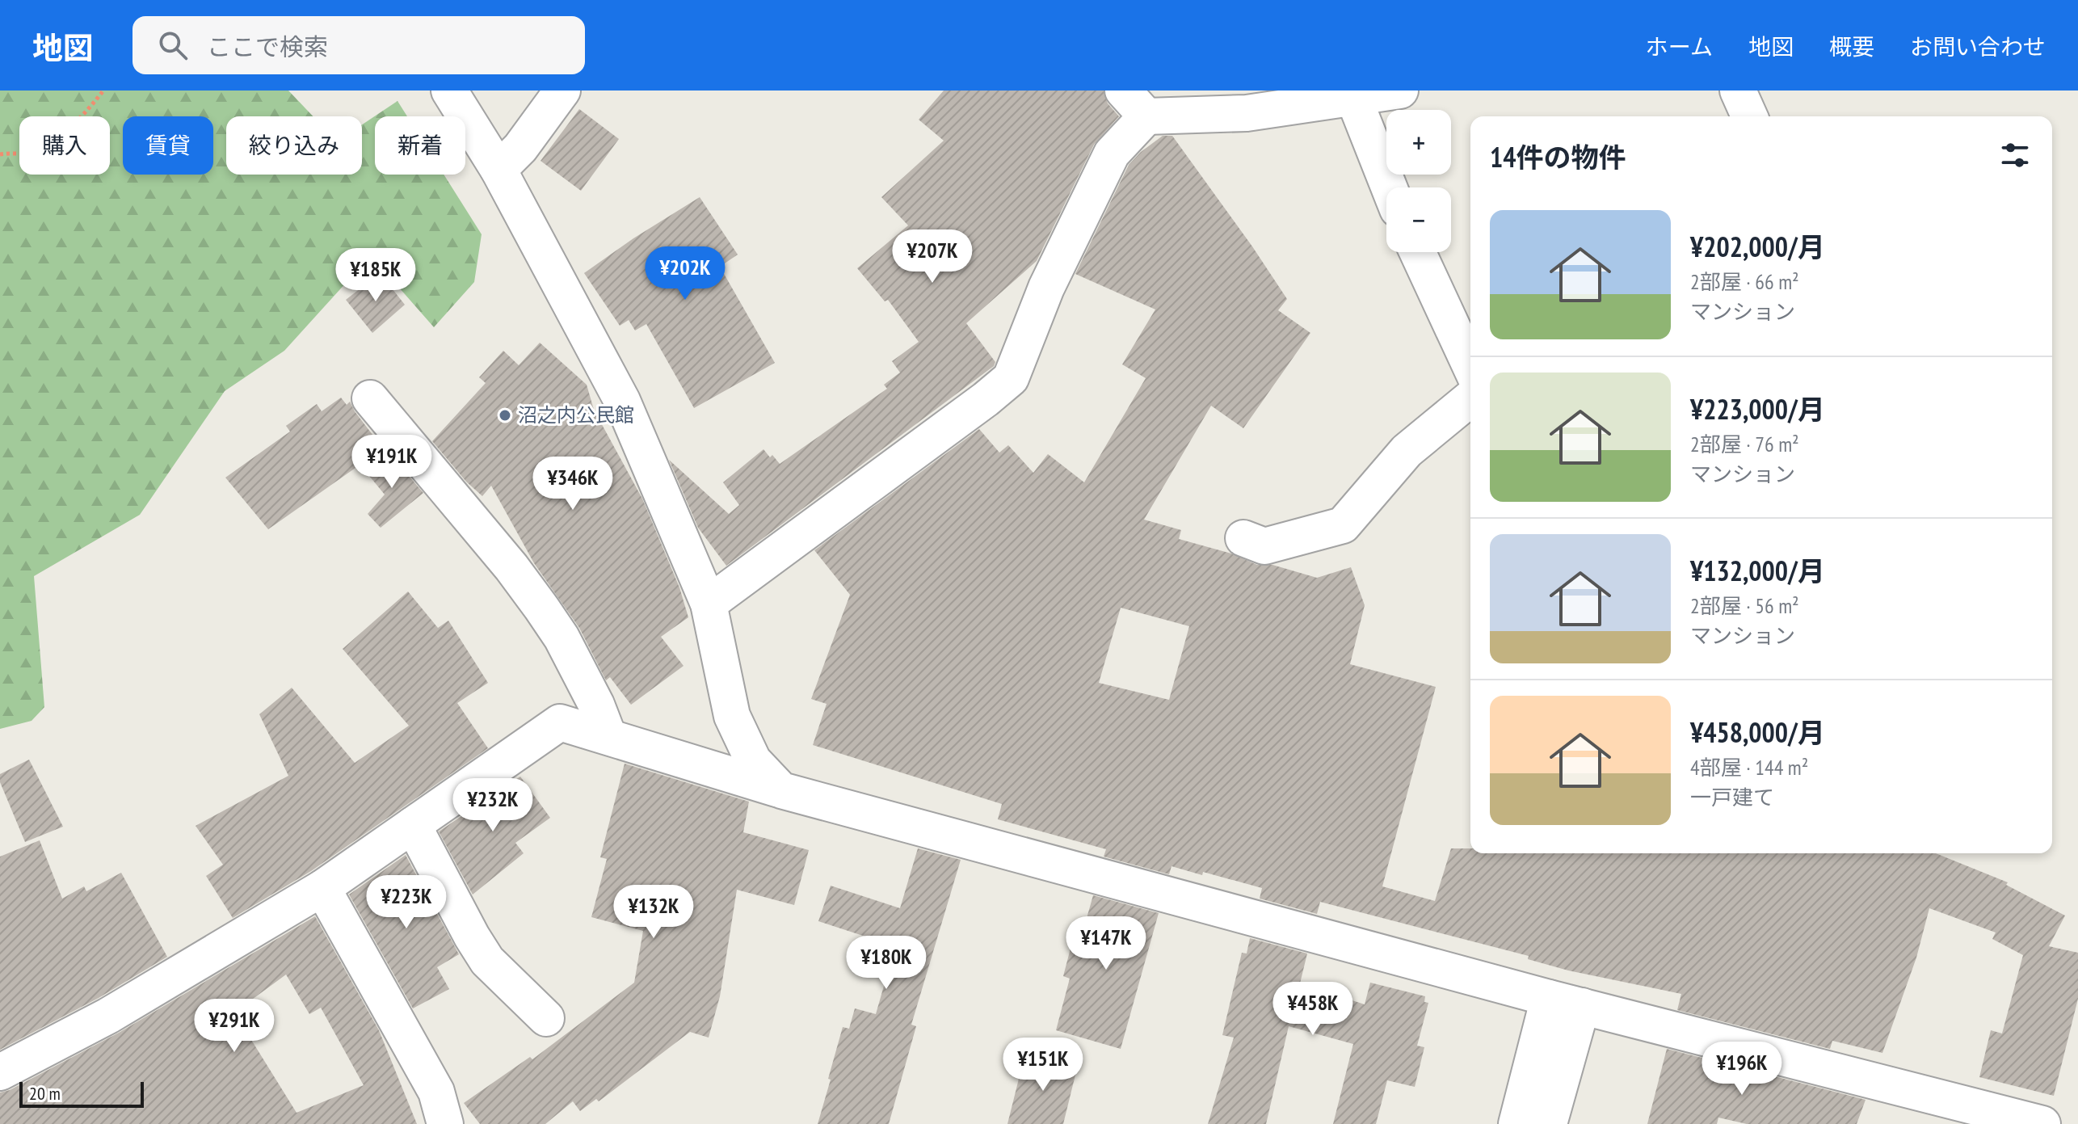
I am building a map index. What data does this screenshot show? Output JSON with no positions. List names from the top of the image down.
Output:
{
  "places": ["沼之内公民館"],
  "scale_bar": "20 m",
  "page": {
    "header": "地図",
    "search": "ここで検索",
    "nav": [
      "ホーム",
      "地図",
      "概要",
      "お問い合わせ"
    ],
    "map_buttons": ["+", "−"],
    "chip": [
      "購入",
      "賃貸",
      "絞り込み",
      "新着"
    ],
    "heading": "14件の物件",
    "list": [
      {
        "name": "¥202,000/月",
        "note": "2部屋 · 66 m² · マンション"
      },
      {
        "name": "¥223,000/月",
        "note": "2部屋 · 76 m² · マンション"
      },
      {
        "name": "¥132,000/月",
        "note": "2部屋 · 56 m² · マンション"
      },
      {
        "name": "¥458,000/月",
        "note": "4部屋 · 144 m² · 一戸建て"
      }
    ],
    "price": [
      "¥207K",
      "¥202K",
      "¥185K",
      "¥191K",
      "¥346K",
      "¥232K",
      "¥223K",
      "¥132K",
      "¥147K",
      "¥180K",
      "¥458K",
      "¥291K",
      "¥151K",
      "¥196K"
    ],
    "scale": "20 m"
  }
}
